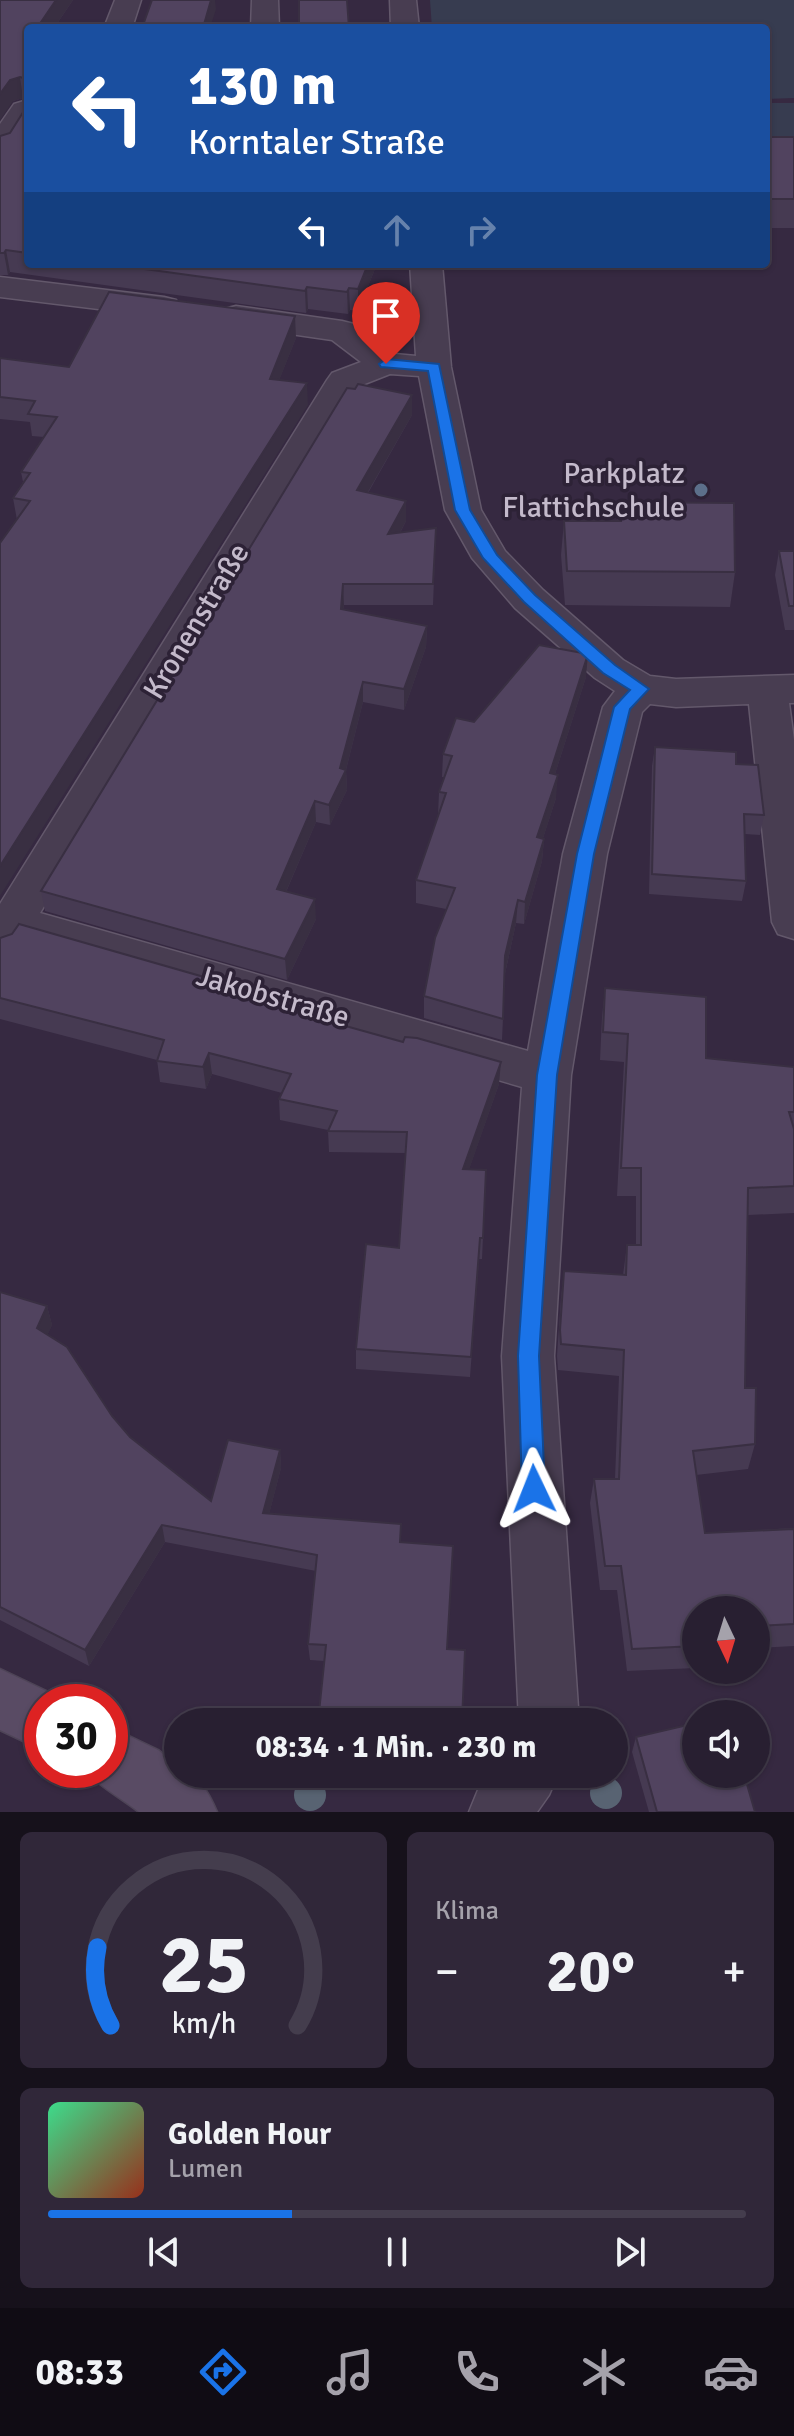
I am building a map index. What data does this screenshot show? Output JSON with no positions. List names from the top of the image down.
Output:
{
  "streets": {
    "street": ["Kronenstraße", "Jakobstraße"]
  },
  "crossings": [
    ["Kronenstraße", "Jakobstraße"]
  ],
  "places": ["Parkplatz Flattichschule"],
  "north": "bottom",
  "page": {
    "turn": ["130 m", "Korntaler Straße"],
    "limit": "30",
    "trip": "08:34 · 1 Min. · 230 m",
    "tile": "Klima",
    "heat": ["−", "20°", "+"],
    "song": ["Golden Hour", "Lumen"],
    "tabs": "08:33",
    "gauge": ["25", "km/h"]
  }
}
